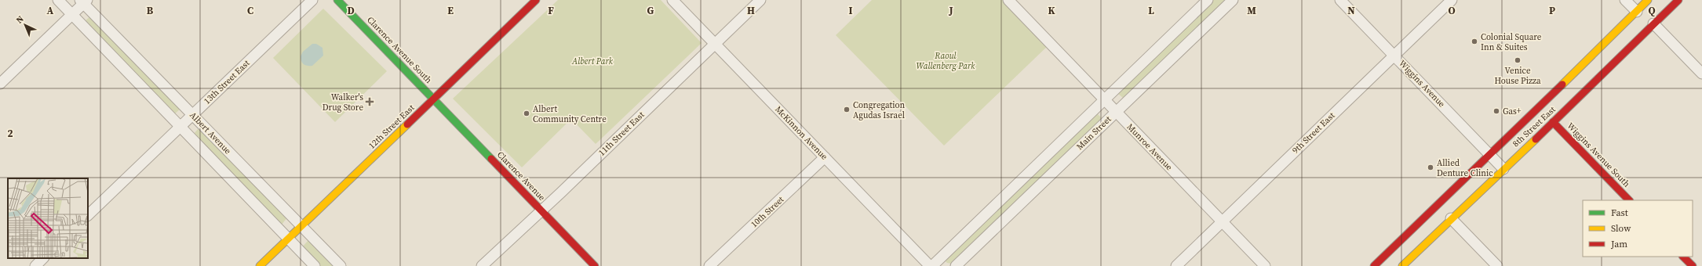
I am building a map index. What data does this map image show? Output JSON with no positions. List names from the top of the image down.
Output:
{
  "streets": {
    "main road": [
      "Clarence Avenue South",
      "12th Street East",
      "8th Street East",
      "Wiggins Avenue South",
      "Clarence Avenue"
    ],
    "street": [
      "13th Street East",
      "Wiggins Avenue",
      "Albert Avenue",
      "McKinnon Avenue",
      "Main Street",
      "9th Street East",
      "11th Street East",
      "Munroe Avenue",
      "10th Street"
    ]
  },
  "crossings": [
    ["Clarence Avenue South", "12th Street East"],
    ["Clarence Avenue South", "Clarence Avenue"],
    ["13th Street East", "Albert Avenue"],
    ["Wiggins Avenue", "8th Street East"],
    ["Wiggins Avenue", "9th Street East"],
    ["12th Street East", "Albert Avenue"],
    ["12th Street East", "Clarence Avenue"],
    ["8th Street East", "Wiggins Avenue South"],
    ["McKinnon Avenue", "Main Street"],
    ["McKinnon Avenue", "11th Street East"],
    ["McKinnon Avenue", "10th Street"],
    ["Main Street", "Munroe Avenue"],
    ["9th Street East", "Munroe Avenue"],
    ["11th Street East", "Clarence Avenue"]
  ],
  "parks": ["Raoul Wallenberg Park", "Albert Park"],
  "places": {
    "other": [
      "Colonial Square Inn & Suites",
      "Venice House Pizza",
      "Congregation Agudas Israel",
      "Gas+",
      "Albert Community Centre",
      "Allied Denture Clinic"
    ],
    "health": ["Walker's Drug Store"]
  },
  "legend": ["Fast", "Slow", "Jam"],
  "north": "top left",
  "grid": {
    "columns": [
      "A",
      "B",
      "C",
      "D",
      "E",
      "F",
      "G",
      "H",
      "I",
      "J",
      "K",
      "L",
      "M",
      "N",
      "O",
      "P",
      "Q"
    ],
    "rows": ["2"]
  }
}
